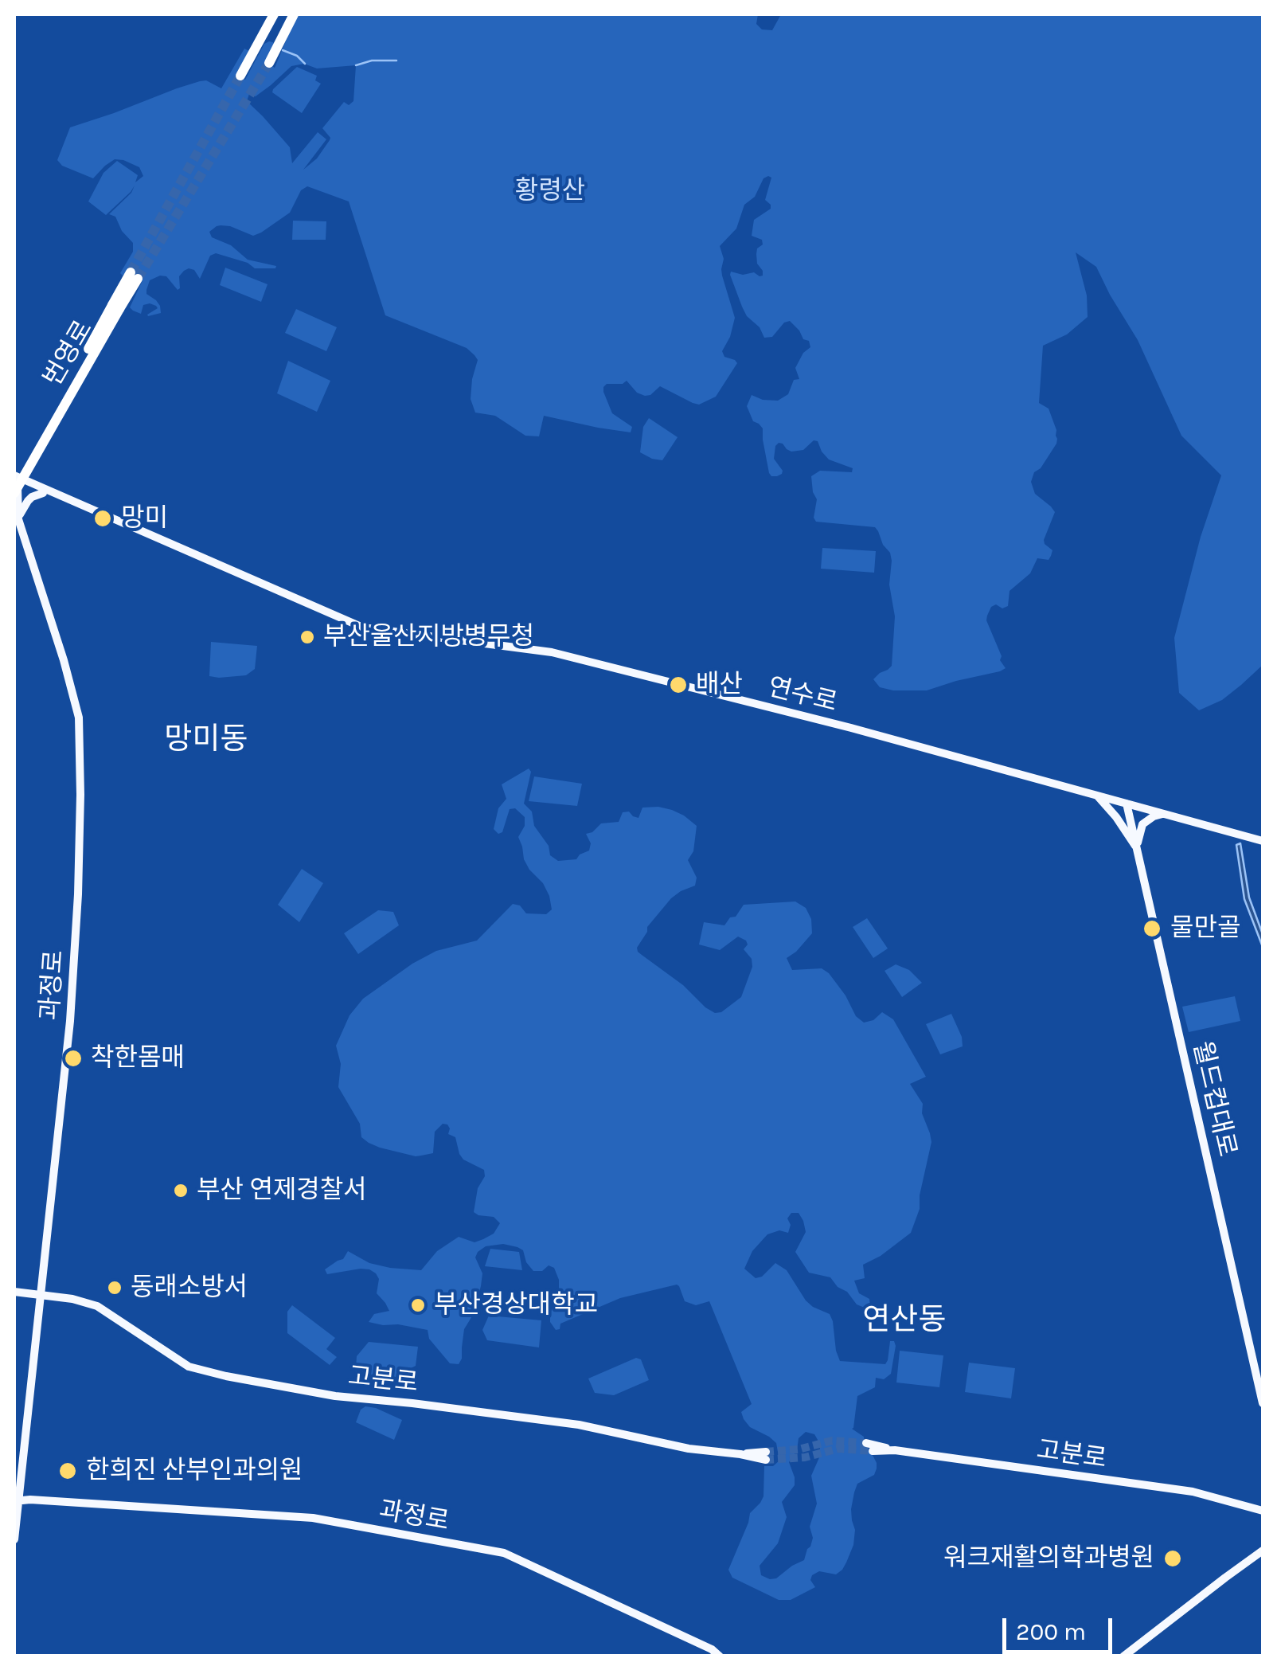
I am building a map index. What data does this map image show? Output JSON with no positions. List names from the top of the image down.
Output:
{
  "streets": {
    "highway": ["번영로"],
    "main road": [
      "연수로",
      "과정로",
      "월드컵대로",
      "고분로"
    ]
  },
  "crossings": [
    ["번영로", "연수로"],
    ["번영로", "과정로"],
    ["연수로", "과정로"],
    ["연수로", "월드컵대로"],
    ["과정로", "고분로"]
  ],
  "districts": ["망미동", "연산동"],
  "parks": ["황령산"],
  "places": [
    "망미",
    "부산울산지방병무청",
    "배산",
    "물만골",
    "착한몸매",
    "부산 연제경찰서",
    "동래소방서",
    "부산경상대학교",
    "한희진 산부인과의원",
    "워크재활의학과병원"
  ],
  "scale_bar": "200 m"
}
